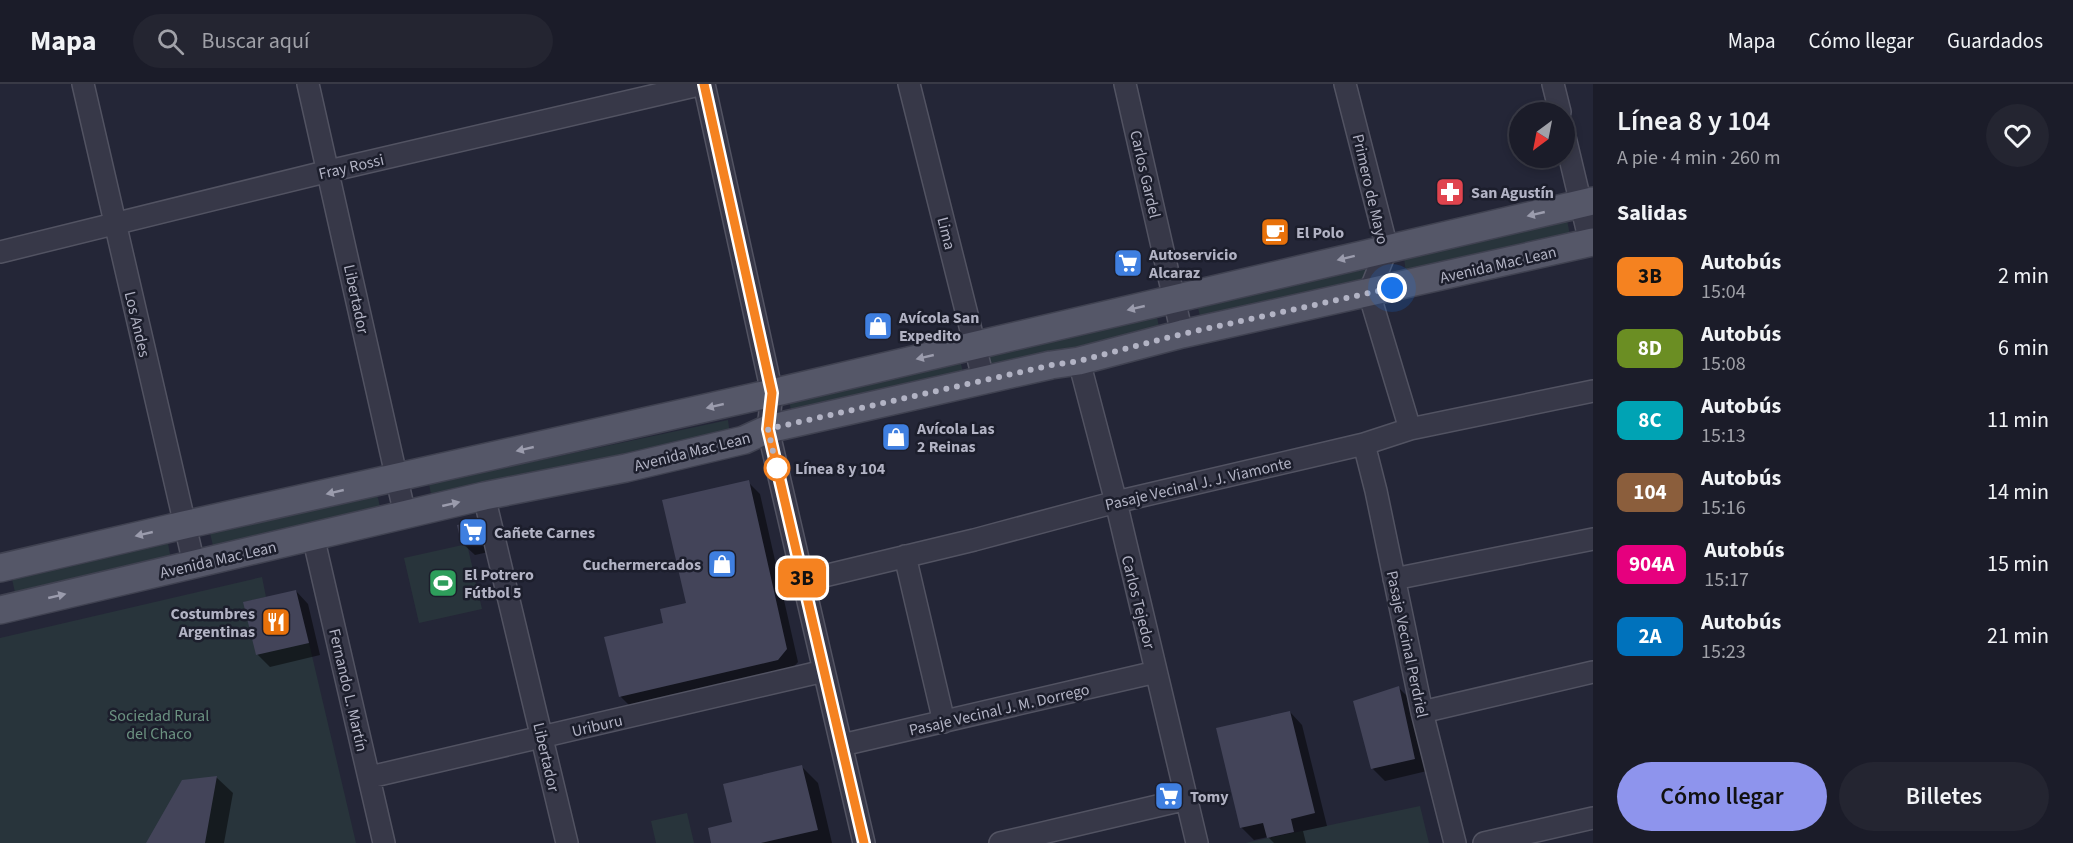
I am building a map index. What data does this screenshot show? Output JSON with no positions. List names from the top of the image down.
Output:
{
  "streets": {
    "main road": ["Avenida Mac Lean"],
    "street": [
      "Fray Rossi",
      "Carlos Gardel",
      "Primero de Mayo",
      "Lima",
      "Libertador",
      "Los Andes",
      "Pasaje Vecinal J. J. Viamonte",
      "Carlos Tejedor",
      "Pasaje Vecinal Perdriel",
      "Fernando L. Martín",
      "Pasaje Vecinal J. M. Dorrego",
      "Uriburu"
    ]
  },
  "crossings": [
    ["Fray Rossi", "Libertador"],
    ["Fray Rossi", "Los Andes"],
    ["Carlos Gardel", "Avenida Mac Lean"],
    ["Primero de Mayo", "Avenida Mac Lean"],
    ["Lima", "Avenida Mac Lean"],
    ["Avenida Mac Lean", "Libertador"],
    ["Avenida Mac Lean", "Los Andes"],
    ["Avenida Mac Lean", "Carlos Tejedor"],
    ["Avenida Mac Lean", "Fernando L. Martín"],
    ["Libertador", "Uriburu"],
    ["Pasaje Vecinal J. J. Viamonte", "Carlos Tejedor"],
    ["Pasaje Vecinal J. J. Viamonte", "Pasaje Vecinal Perdriel"],
    ["Carlos Tejedor", "Pasaje Vecinal J. M. Dorrego"],
    ["Fernando L. Martín", "Uriburu"]
  ],
  "parks": ["Sociedad Rural del Chaco"],
  "places": {
    "pharmacy": ["San Agustín"],
    "cafe": ["El Polo"],
    "supermarket": ["Autoservicio Alcaraz", "Cañete Carnes", "Tomy"],
    "shop": ["Avícola San Expedito", "Avícola Las 2 Reinas", "Cuchermercados"],
    "other": ["Línea 8 y 104"],
    "sports": ["El Potrero Fútbol 5"],
    "restaurant": ["Costumbres Argentinas"]
  },
  "lines": ["bus line 3B"],
  "north": "bottom left",
  "page": {
    "header": "Mapa",
    "search": "Buscar aquí",
    "nav": ["Mapa", "Cómo llegar", "Guardados"],
    "on_map": "3B",
    "heading": [
      ["Línea 8 y 104", "A pie · 4 min · 260 m"],
      "Salidas"
    ],
    "list": [
      {
        "mark": "3B",
        "name": "Autobús",
        "note": "15:04",
        "value": "2 min"
      },
      {
        "mark": "8D",
        "name": "Autobús",
        "note": "15:08",
        "value": "6 min"
      },
      {
        "mark": "8C",
        "name": "Autobús",
        "note": "15:13",
        "value": "11 min"
      },
      {
        "mark": "104",
        "name": "Autobús",
        "note": "15:16",
        "value": "14 min"
      },
      {
        "mark": "904A",
        "name": "Autobús",
        "note": "15:17",
        "value": "15 min"
      },
      {
        "mark": "2A",
        "name": "Autobús",
        "note": "15:23",
        "value": "21 min"
      }
    ],
    "buttons": ["Cómo llegar", "Billetes"]
  }
}
